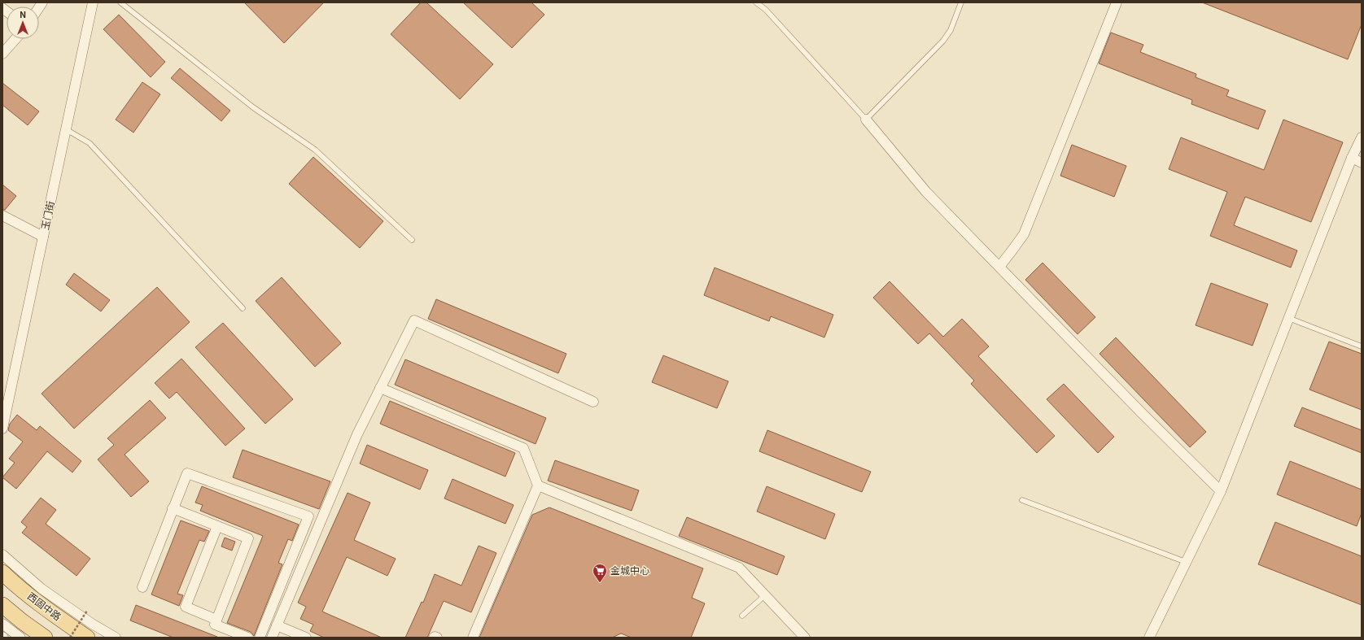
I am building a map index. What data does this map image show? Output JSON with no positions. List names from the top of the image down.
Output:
{
  "streets": {
    "main road": ["西固中路"],
    "street": ["玉门街"]
  },
  "places": {
    "supermarket": ["金城中心"]
  },
  "north": "top"
}
